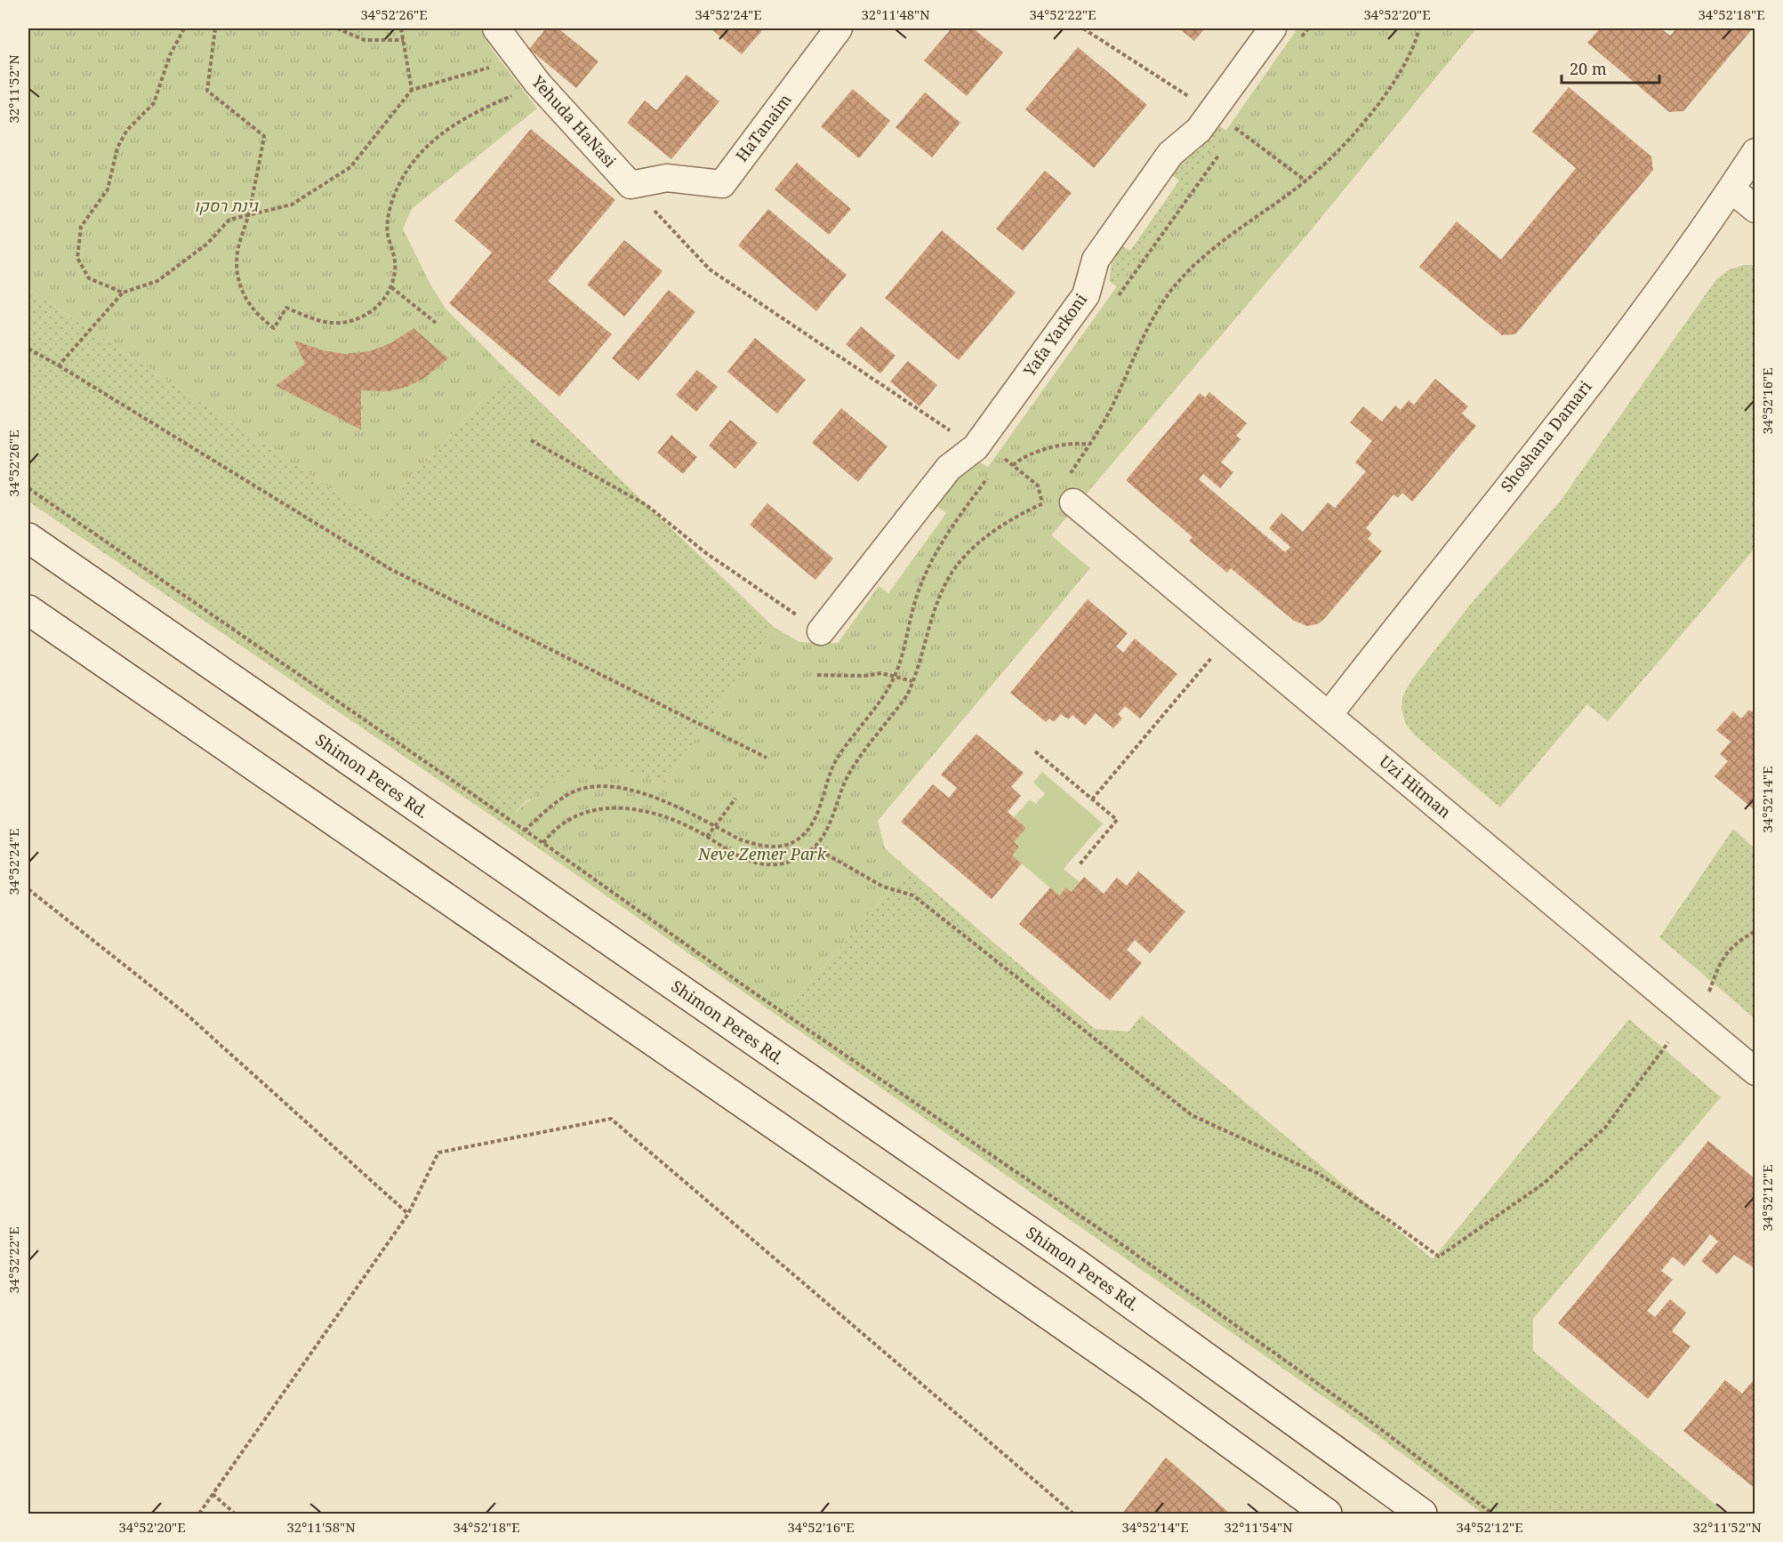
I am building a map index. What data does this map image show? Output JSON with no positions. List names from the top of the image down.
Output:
{
  "streets": {
    "street": [
      "Yehuda HaNasi",
      "HaTanaim",
      "Yafa Yarkoni",
      "Shoshana Damari",
      "Shimon Peres Rd.",
      "Uzi Hitman"
    ]
  },
  "crossings": [
    ["Yehuda HaNasi", "HaTanaim"],
    ["Shoshana Damari", "Uzi Hitman"]
  ],
  "parks": ["גינת רסקו", "Neve Zemer Park"],
  "scale_bar": "20 m",
  "coordinates": [
    "34°52'26\"E",
    "34°52'24\"E",
    "32°11'48\"N",
    "34°52'22\"E",
    "34°52'20\"E",
    "34°52'18\"E",
    "32°11'52\"N",
    "34°52'16\"E",
    "34°52'14\"E",
    "34°52'12\"E",
    "32°11'58\"N",
    "32°11'54\"N"
  ]
}
